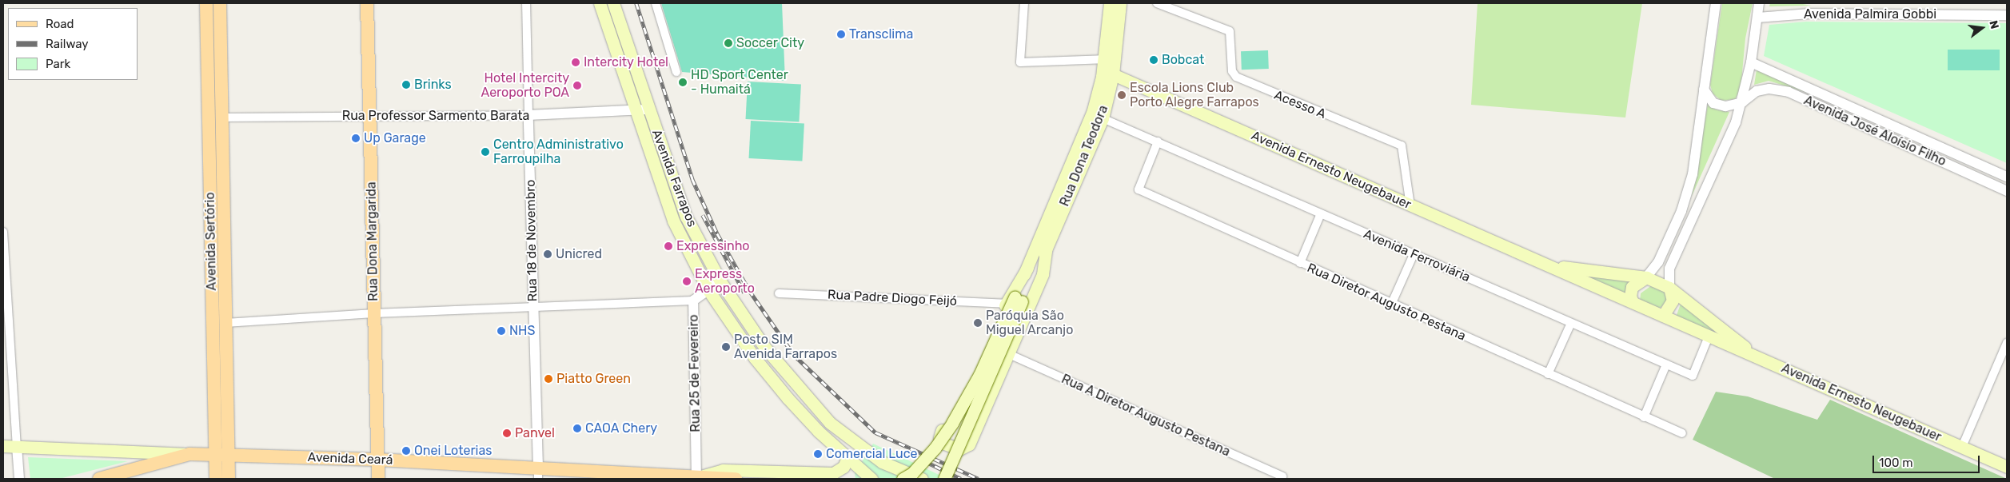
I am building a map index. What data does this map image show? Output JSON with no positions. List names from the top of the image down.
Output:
{
  "streets": {
    "main road": [
      "Rua Dona Teodora",
      "Avenida Ernesto Neugebauer",
      "Avenida Farrapos",
      "Avenida Sertório",
      "Rua Dona Margarida",
      "Avenida Ceará"
    ],
    "street": [
      "Avenida Palmira Gobbi",
      "Acesso A",
      "Rua Professor Sarmento Barata",
      "Avenida José Aloísio Filho",
      "Rua 18 de Novembro",
      "Avenida Ferroviária",
      "Rua Padre Diogo Feijó",
      "Rua Diretor Augusto Pestana",
      "Rua 25 de Fevereiro",
      "Rua A Diretor Augusto Pestana"
    ]
  },
  "crossings": [
    ["Acesso A", "Avenida Ernesto Neugebauer"],
    ["Rua Professor Sarmento Barata", "Avenida Farrapos"],
    ["Rua Professor Sarmento Barata", "Rua 18 de Novembro"],
    ["Rua Professor Sarmento Barata", "Avenida Sertório"],
    ["Rua Professor Sarmento Barata", "Rua Dona Margarida"],
    ["Rua Dona Teodora", "Avenida Ernesto Neugebauer"],
    ["Rua Dona Teodora", "Avenida Ferroviária"],
    ["Rua Dona Teodora", "Rua Padre Diogo Feijó"],
    ["Avenida Ernesto Neugebauer", "Avenida Ferroviária"],
    ["Avenida Farrapos", "Rua 25 de Fevereiro"],
    ["Avenida Farrapos", "Avenida Ceará"],
    ["Rua 18 de Novembro", "Avenida Ceará"],
    ["Avenida Sertório", "Avenida Ceará"],
    ["Rua Dona Margarida", "Avenida Ceará"],
    ["Avenida Ferroviária", "Rua Diretor Augusto Pestana"],
    ["Rua 25 de Fevereiro", "Avenida Ceará"]
  ],
  "places": [
    "Transclima",
    "Soccer City",
    "Bobcat",
    "Intercity Hotel",
    "HD Sport Center - Humaitá",
    "Brinks",
    "Hotel Intercity Aeroporto POA",
    "Escola Lions Club Porto Alegre Farrapos",
    "Up Garage",
    "Centro Administrativo Farroupilha",
    "Expressinho",
    "Unicred",
    "Express Aeroporto",
    "Paróquia São Miguel Arcanjo",
    "NHS",
    "Posto SIM Avenida Farrapos",
    "Piatto Green",
    "CAOA Chery",
    "Panvel",
    "Onei Loterias",
    "Comercial Luce"
  ],
  "legend": ["Road", "Railway", "Park"],
  "scale_bar": "100 m",
  "north": "right"
}
